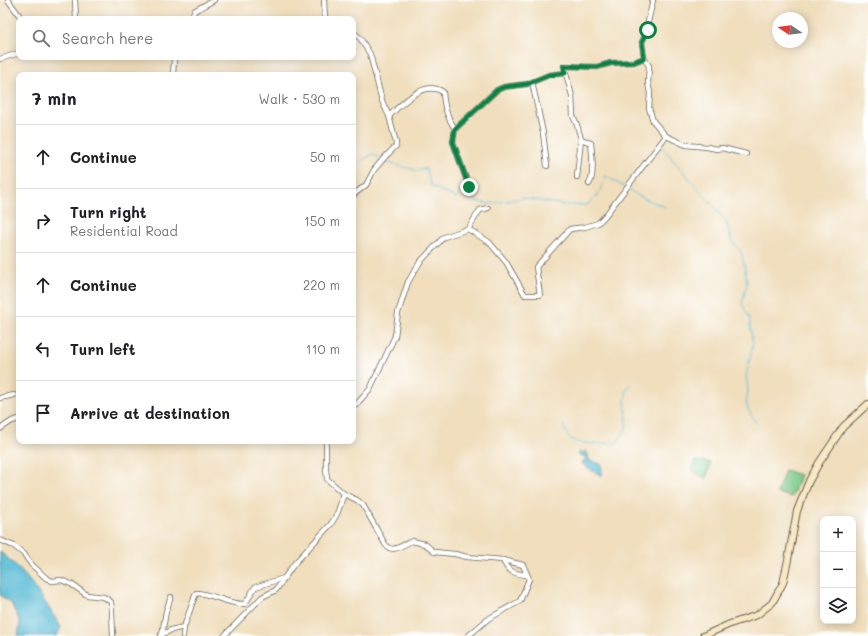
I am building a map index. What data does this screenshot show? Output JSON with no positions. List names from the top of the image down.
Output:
{
  "north": "left",
  "page": {
    "search": "Search here",
    "heading": ["7 min", "Walk · 530 m"],
    "list": [
      ["Continue", "50 m"],
      ["Turn right", "Residential Road", "150 m"],
      ["Continue", "220 m"],
      ["Turn left", "110 m"],
      "Arrive at destination"
    ],
    "map_buttons": ["+", "−"]
  }
}
